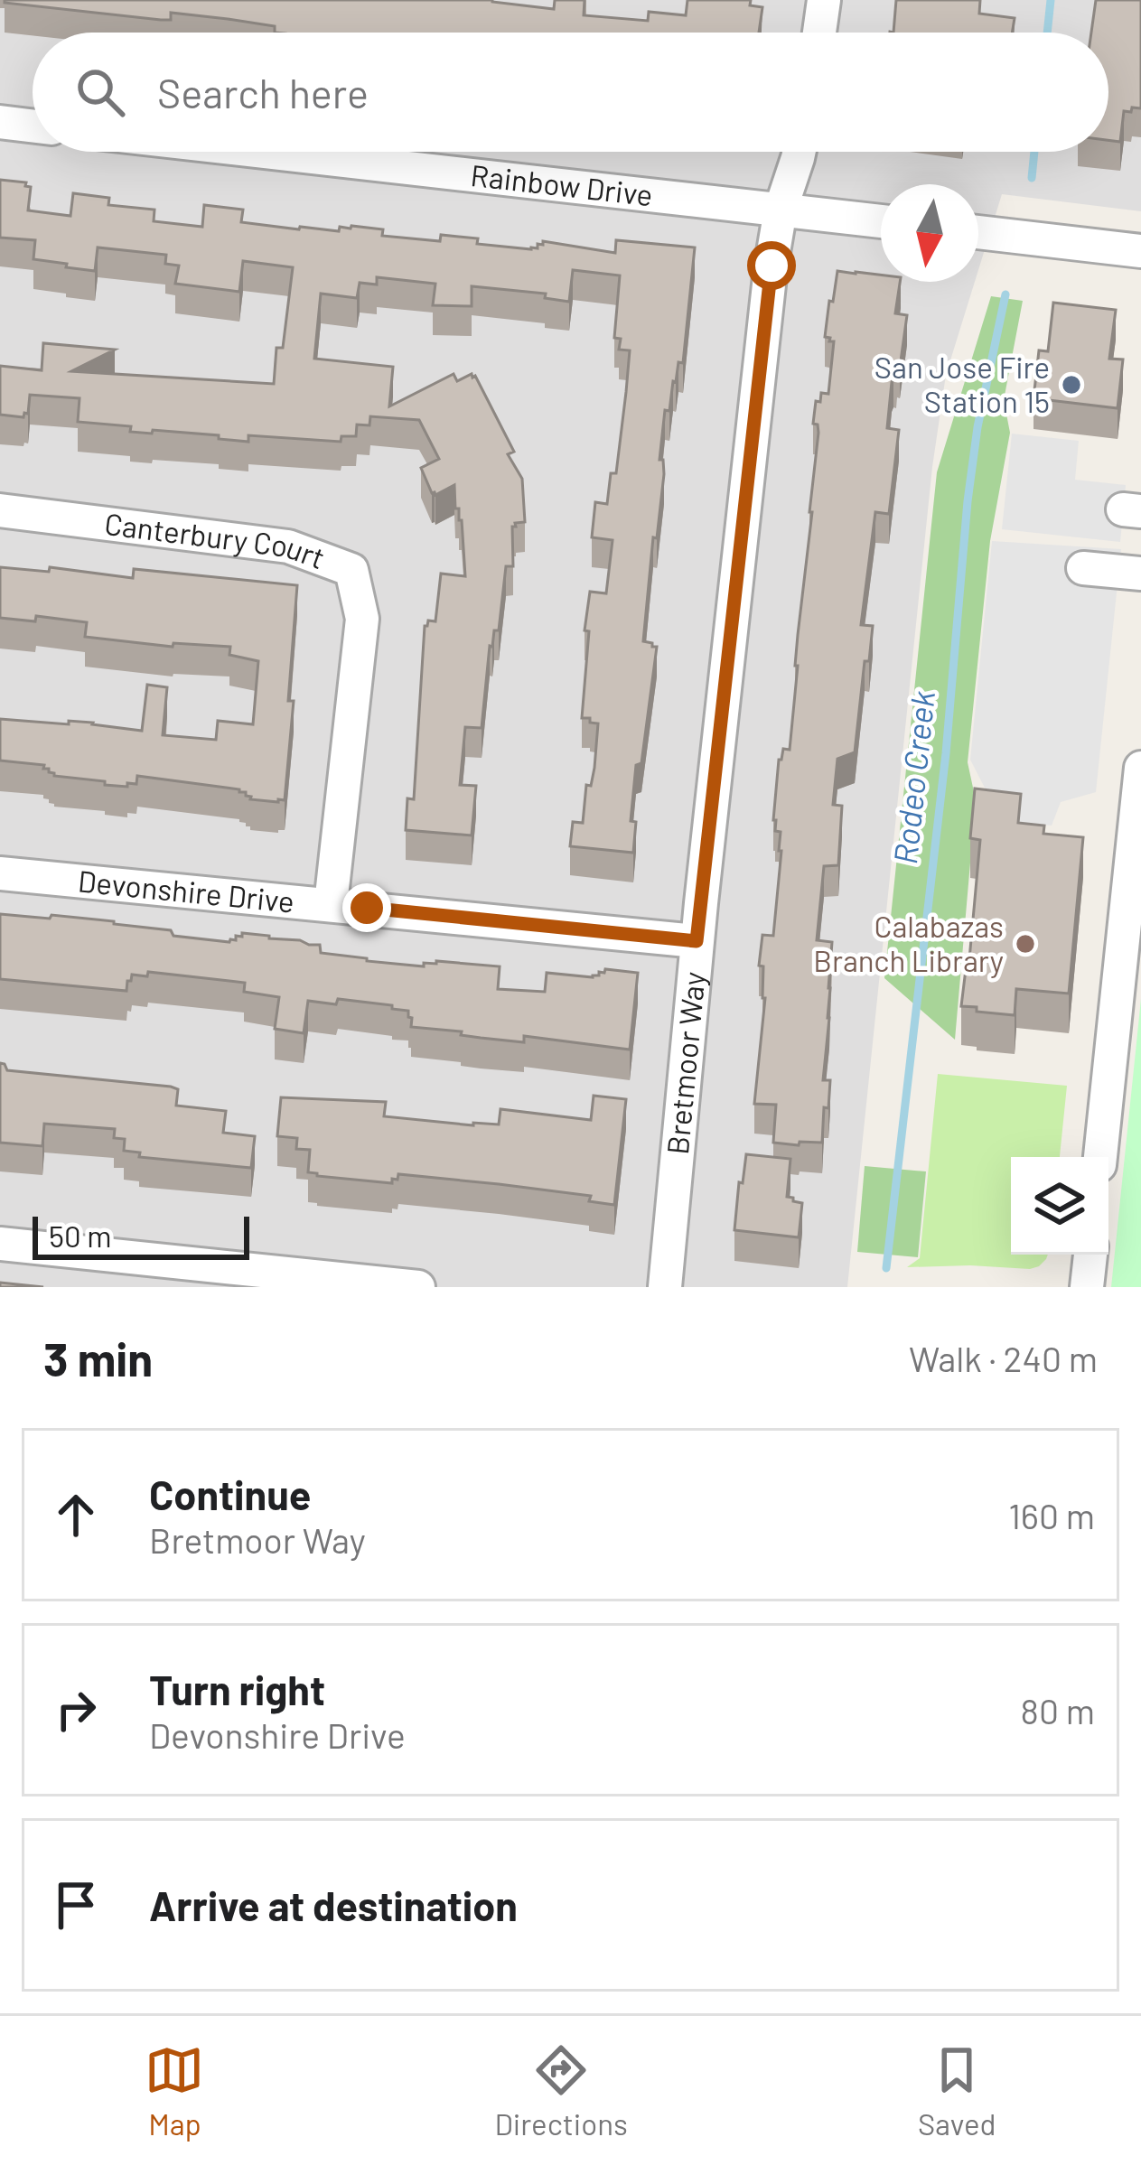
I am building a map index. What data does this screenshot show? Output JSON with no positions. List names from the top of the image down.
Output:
{
  "streets": {
    "street": [
      "Rainbow Drive",
      "Canterbury Court",
      "Devonshire Drive",
      "Bretmoor Way"
    ]
  },
  "crossings": [
    ["Rainbow Drive", "Bretmoor Way"],
    ["Canterbury Court", "Devonshire Drive"],
    ["Devonshire Drive", "Bretmoor Way"]
  ],
  "water": ["Rodeo Creek"],
  "places": ["San Jose Fire Station 15", "Calabazas Branch Library"],
  "scale_bar": "50 m",
  "north": "bottom",
  "page": {
    "search": "Search here",
    "scale": "50 m",
    "heading": ["3 min", "Walk · 240 m"],
    "list": [
      ["Continue", "Bretmoor Way", "160 m"],
      ["Turn right", "Devonshire Drive", "80 m"],
      "Arrive at destination"
    ],
    "nav": ["Map", "Directions", "Saved"]
  }
}
